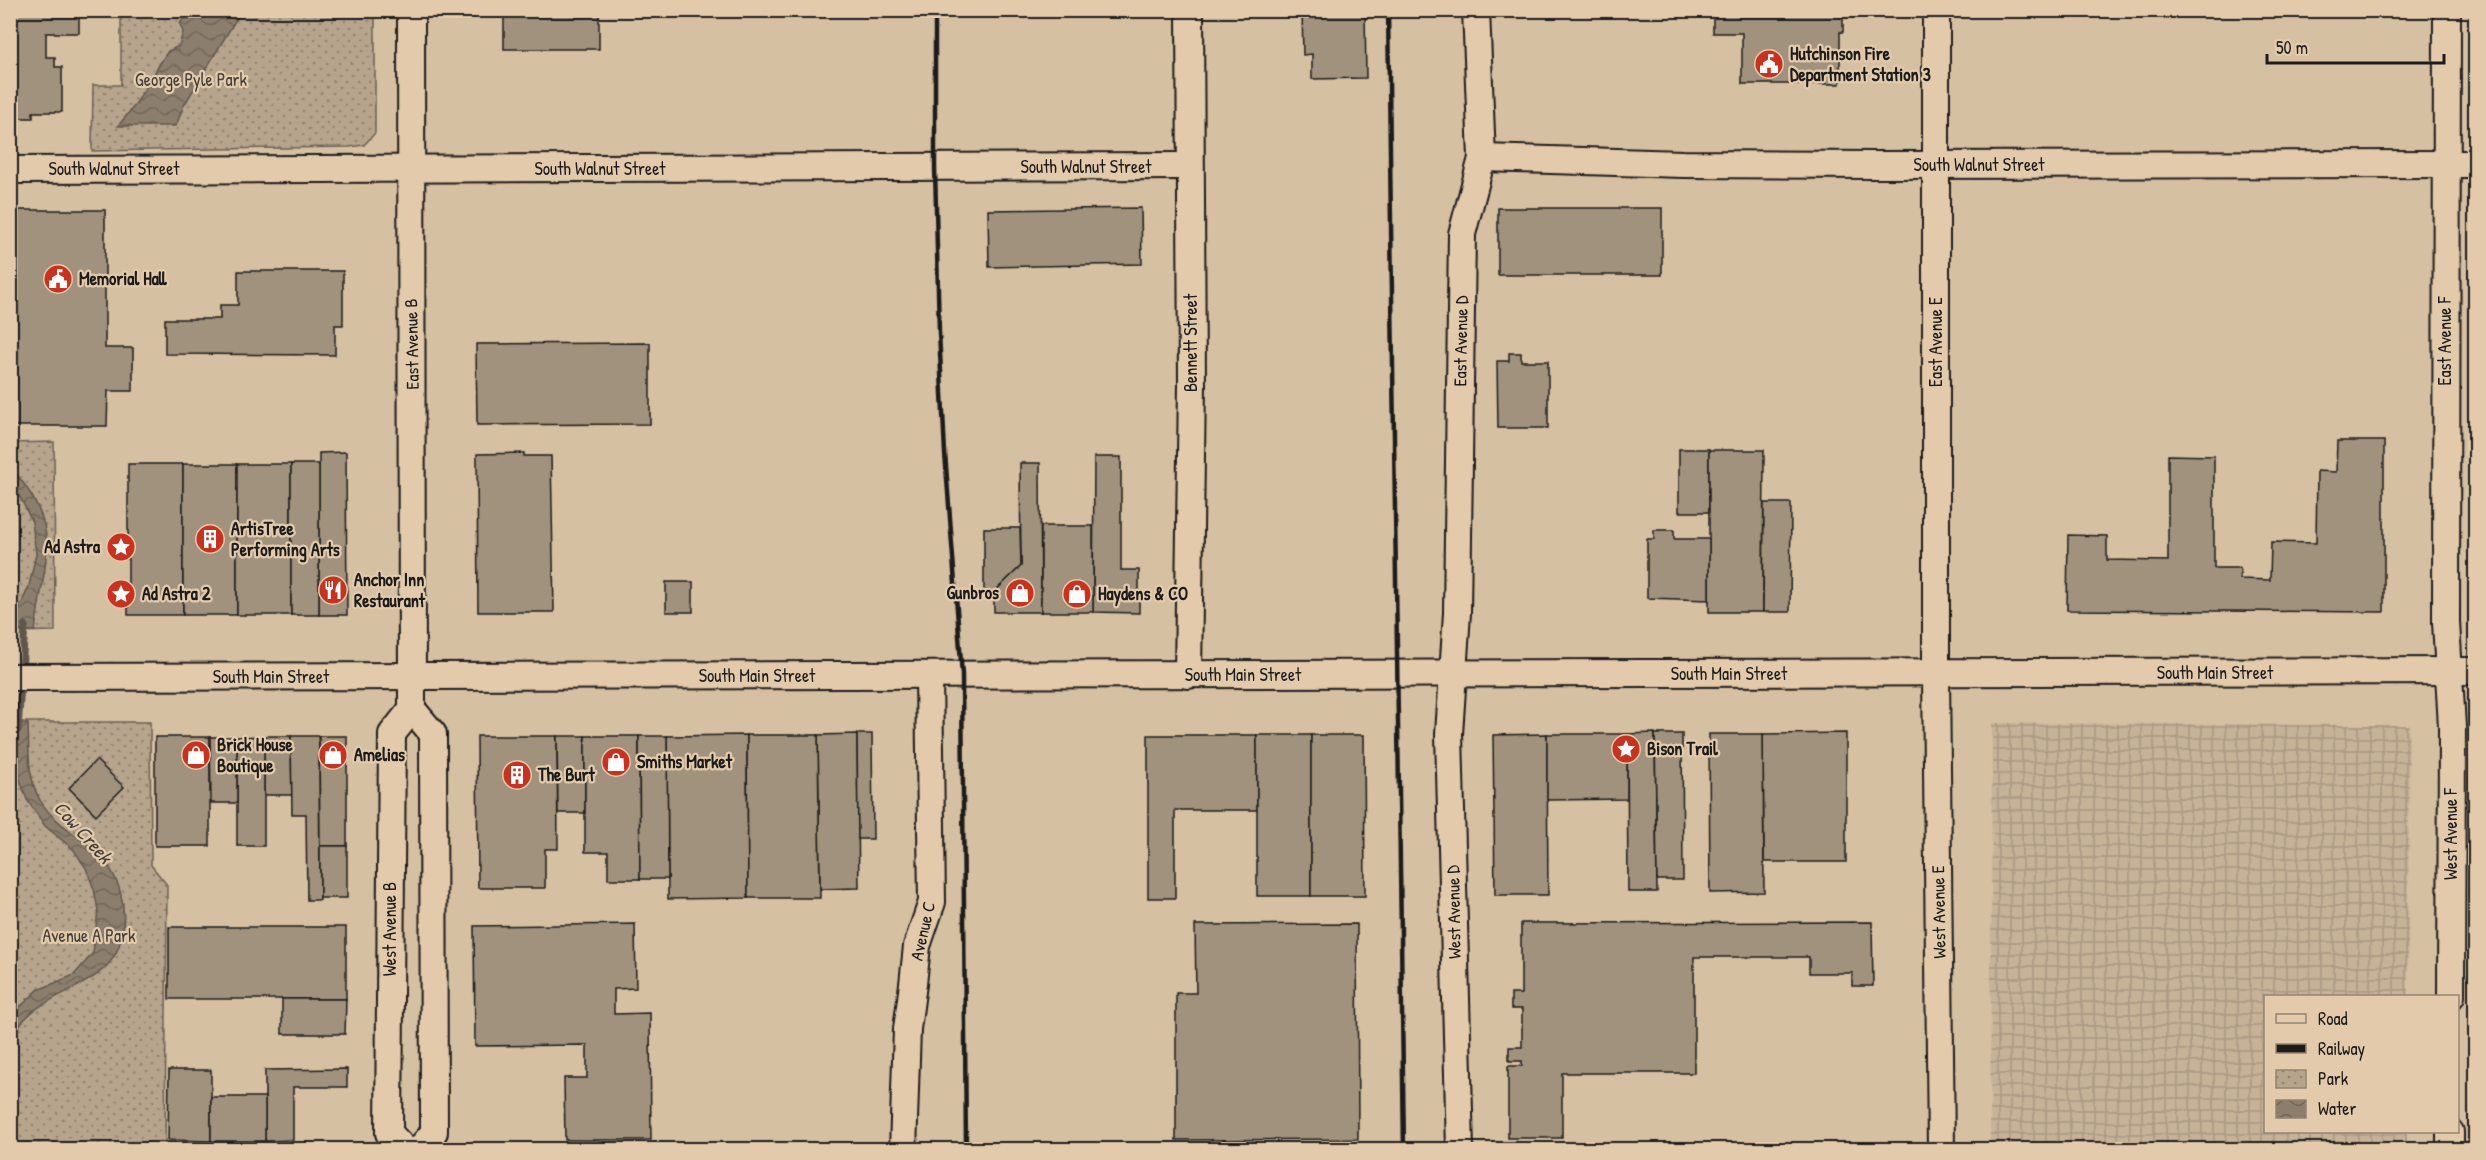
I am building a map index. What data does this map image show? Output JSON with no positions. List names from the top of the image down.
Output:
{
  "streets": {
    "street": [
      "South Walnut Street",
      "East Avenue D",
      "East Avenue F",
      "East Avenue E",
      "Bennett Street",
      "East Avenue B",
      "South Main Street",
      "West Avenue F",
      "West Avenue D",
      "West Avenue E",
      "West Avenue B",
      "Avenue C"
    ]
  },
  "crossings": [
    ["South Walnut Street", "East Avenue D"],
    ["South Walnut Street", "East Avenue F"],
    ["South Walnut Street", "East Avenue E"],
    ["South Walnut Street", "Bennett Street"],
    ["South Walnut Street", "East Avenue B"],
    ["East Avenue D", "South Main Street"],
    ["East Avenue D", "West Avenue D"],
    ["East Avenue F", "South Main Street"],
    ["East Avenue F", "West Avenue F"],
    ["East Avenue E", "South Main Street"],
    ["East Avenue E", "West Avenue E"],
    ["Bennett Street", "South Main Street"],
    ["East Avenue B", "South Main Street"],
    ["South Main Street", "West Avenue F"],
    ["South Main Street", "West Avenue D"],
    ["South Main Street", "West Avenue E"],
    ["South Main Street", "Avenue C"]
  ],
  "water": ["Cow Creek"],
  "parks": ["George Pyle Park", "Avenue A Park"],
  "places": {
    "public building": ["Hutchinson Fire Department Station 3", "Memorial Hall"],
    "building": ["ArtisTree Performing Arts", "The Burt"],
    "place": ["Ad Astra", "Ad Astra 2", "Bison Trail"],
    "restaurant": ["Anchor Inn Restaurant"],
    "shop": [
      "Gunbros",
      "Haydens & CO",
      "Brick House Boutique",
      "Amelias",
      "Smiths Market"
    ]
  },
  "legend": [
    "Road",
    "Railway",
    "Park",
    "Water"
  ],
  "scale_bar": "50 m"
}
